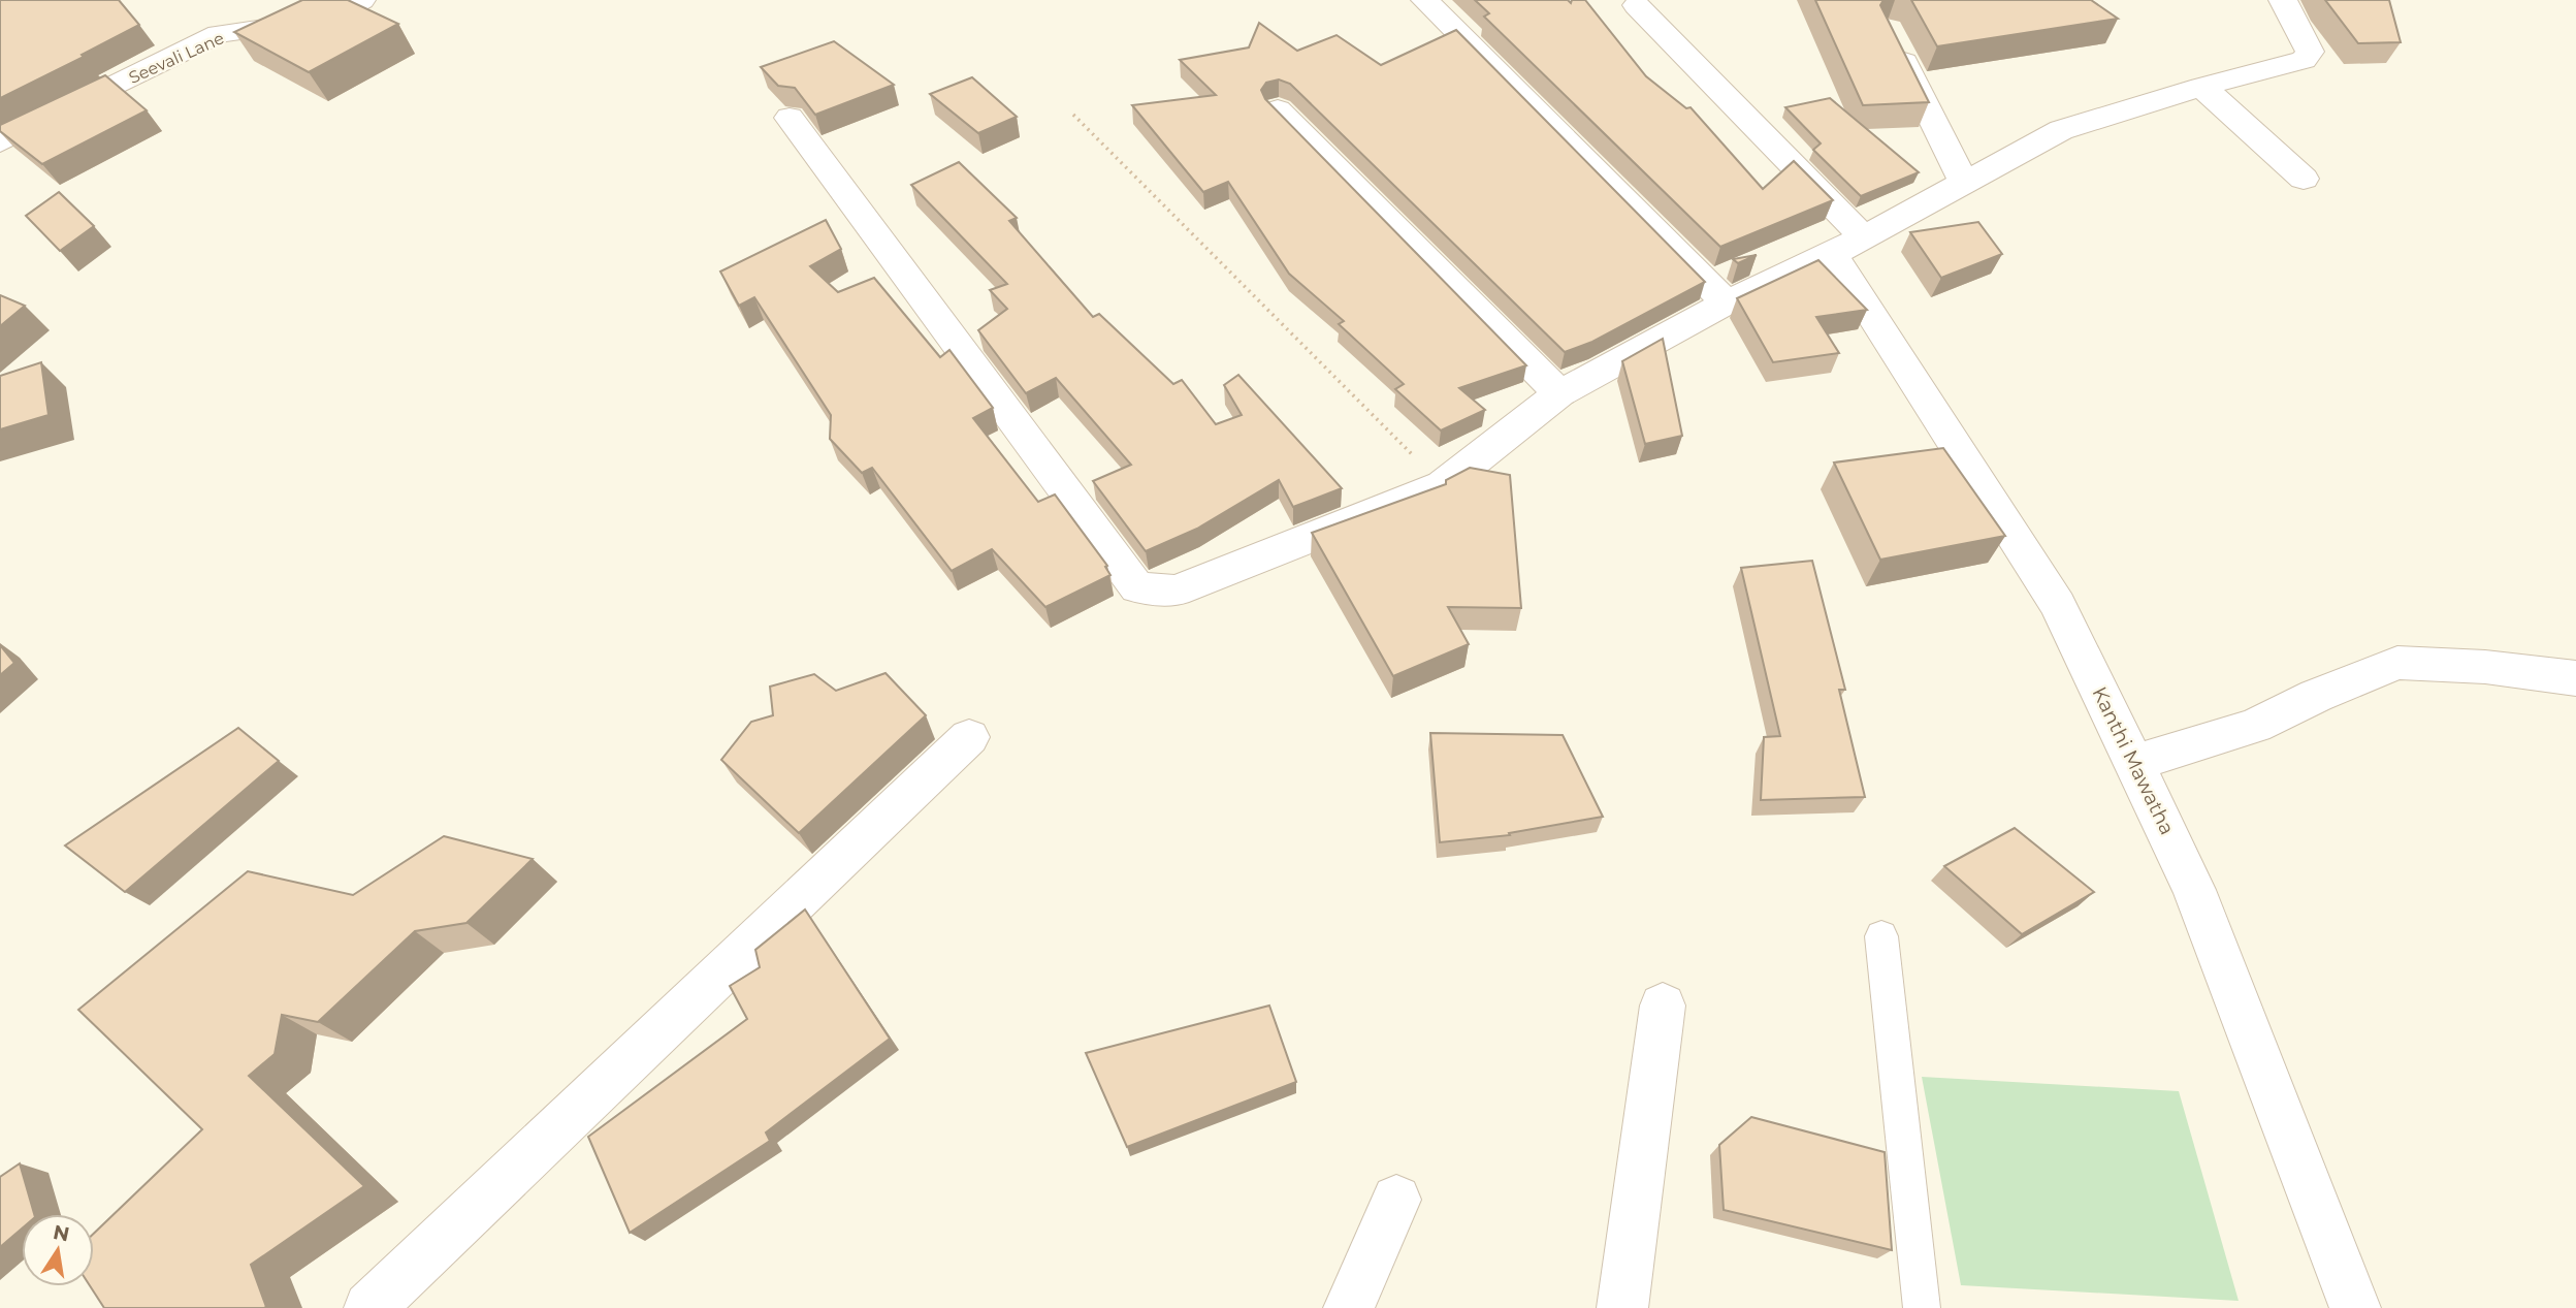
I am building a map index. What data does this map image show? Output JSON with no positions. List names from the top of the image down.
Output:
{
  "streets": {
    "street": ["Seevali Lane", "Kanthi Mawatha"]
  },
  "north": "top"
}
